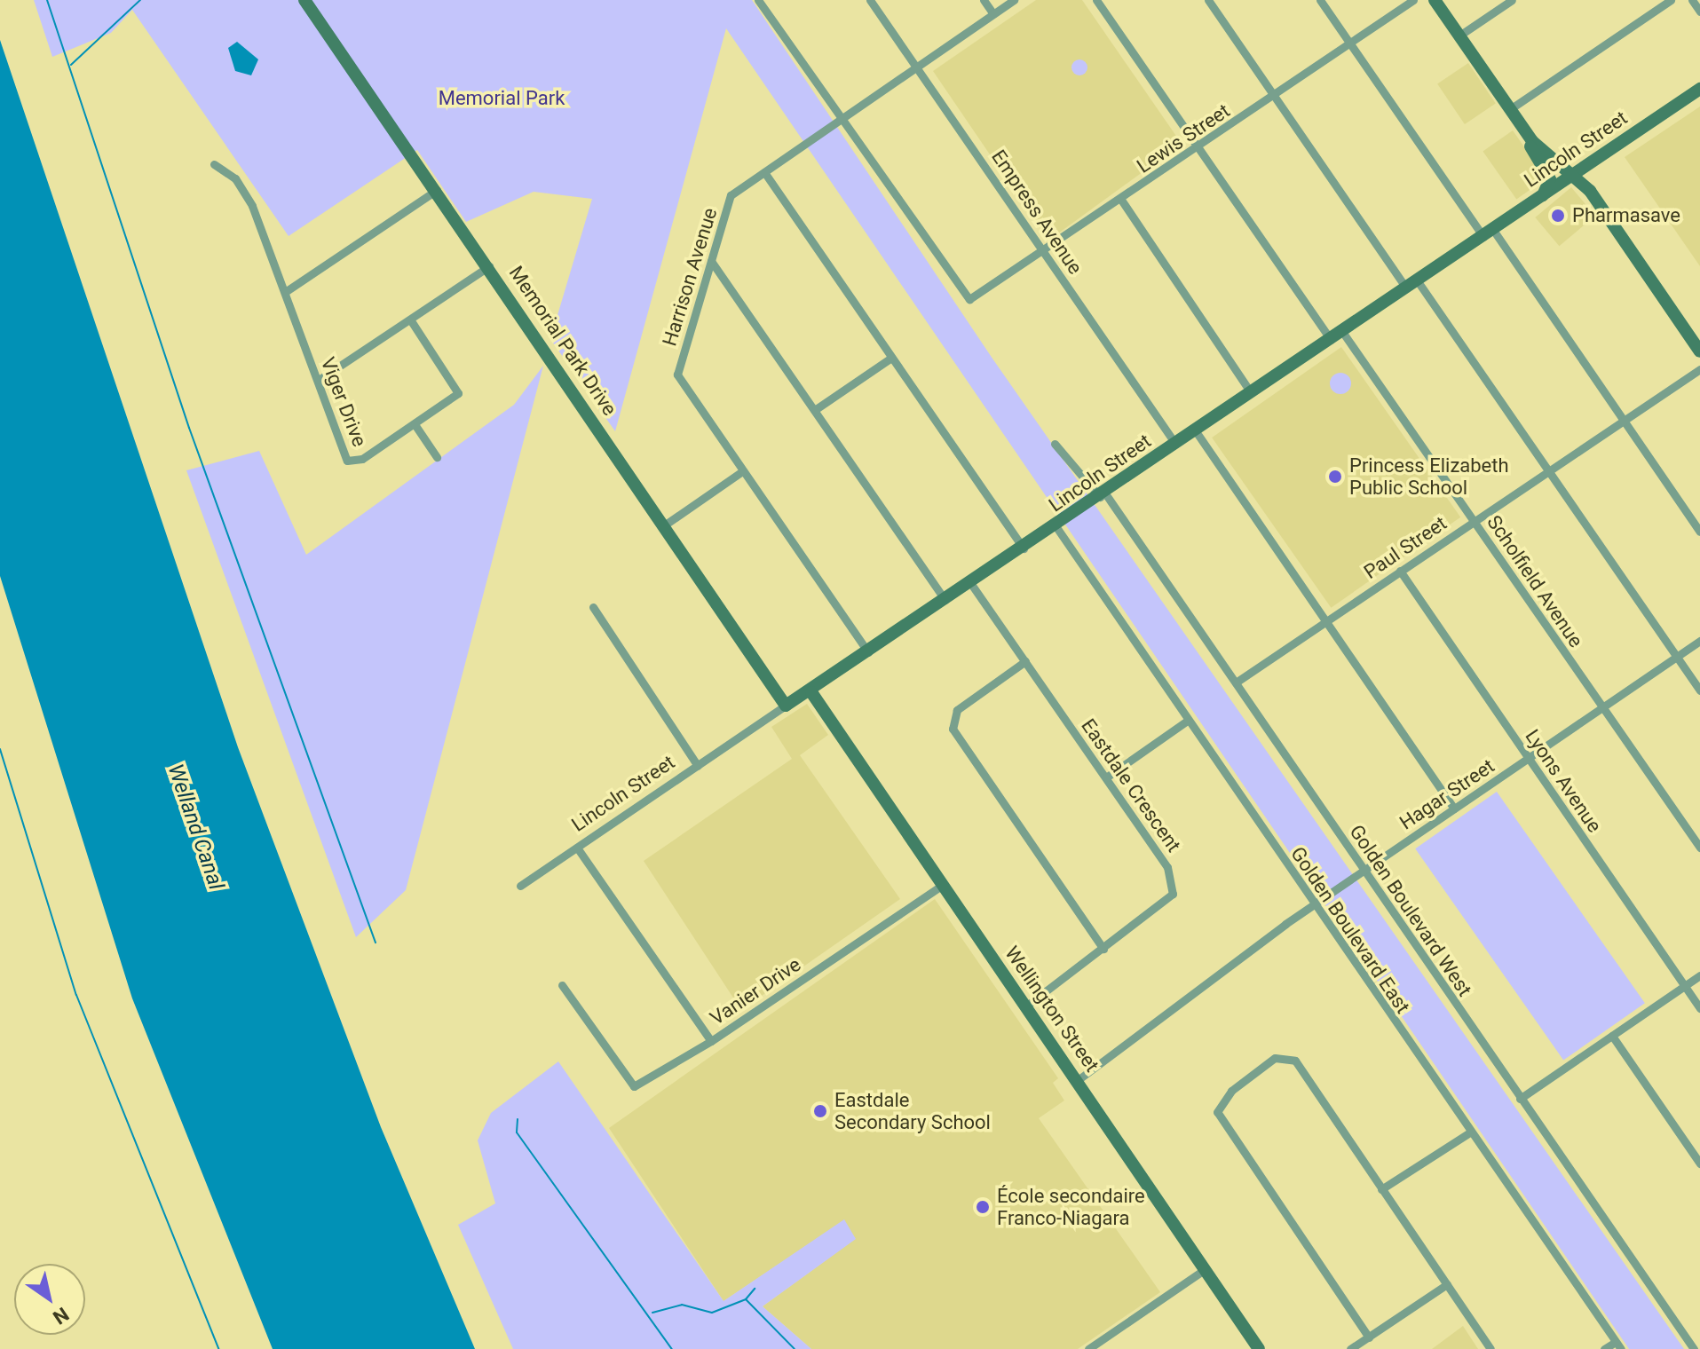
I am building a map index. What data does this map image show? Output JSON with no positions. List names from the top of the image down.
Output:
{
  "streets": {
    "main road": ["Lincoln Street", "Memorial Park Drive", "Wellington Street"],
    "street": [
      "Lewis Street",
      "Empress Avenue",
      "Harrison Avenue",
      "Viger Drive",
      "Paul Street",
      "Scholfield Avenue",
      "Lyons Avenue",
      "Eastdale Crescent",
      "Hagar Street",
      "Golden Boulevard West",
      "Golden Boulevard East",
      "Vanier Drive"
    ]
  },
  "crossings": [
    ["Lewis Street", "Empress Avenue"],
    ["Lewis Street", "Harrison Avenue"],
    ["Lincoln Street", "Empress Avenue"],
    ["Lincoln Street", "Harrison Avenue"],
    ["Lincoln Street", "Memorial Park Drive"],
    ["Lincoln Street", "Scholfield Avenue"],
    ["Lincoln Street", "Eastdale Crescent"],
    ["Lincoln Street", "Golden Boulevard West"],
    ["Lincoln Street", "Golden Boulevard East"],
    ["Lincoln Street", "Vanier Drive"],
    ["Lincoln Street", "Wellington Street"],
    ["Empress Avenue", "Harrison Avenue"],
    ["Paul Street", "Scholfield Avenue"],
    ["Paul Street", "Lyons Avenue"],
    ["Paul Street", "Golden Boulevard West"],
    ["Scholfield Avenue", "Hagar Street"],
    ["Lyons Avenue", "Hagar Street"],
    ["Eastdale Crescent", "Wellington Street"],
    ["Hagar Street", "Golden Boulevard West"],
    ["Hagar Street", "Golden Boulevard East"],
    ["Hagar Street", "Wellington Street"],
    ["Vanier Drive", "Wellington Street"]
  ],
  "water": ["Welland Canal"],
  "parks": ["Memorial Park"],
  "places": [
    "Pharmasave",
    "Princess Elizabeth Public School",
    "Eastdale Secondary School",
    "École secondaire Franco-Niagara"
  ],
  "north": "bottom right"
}
